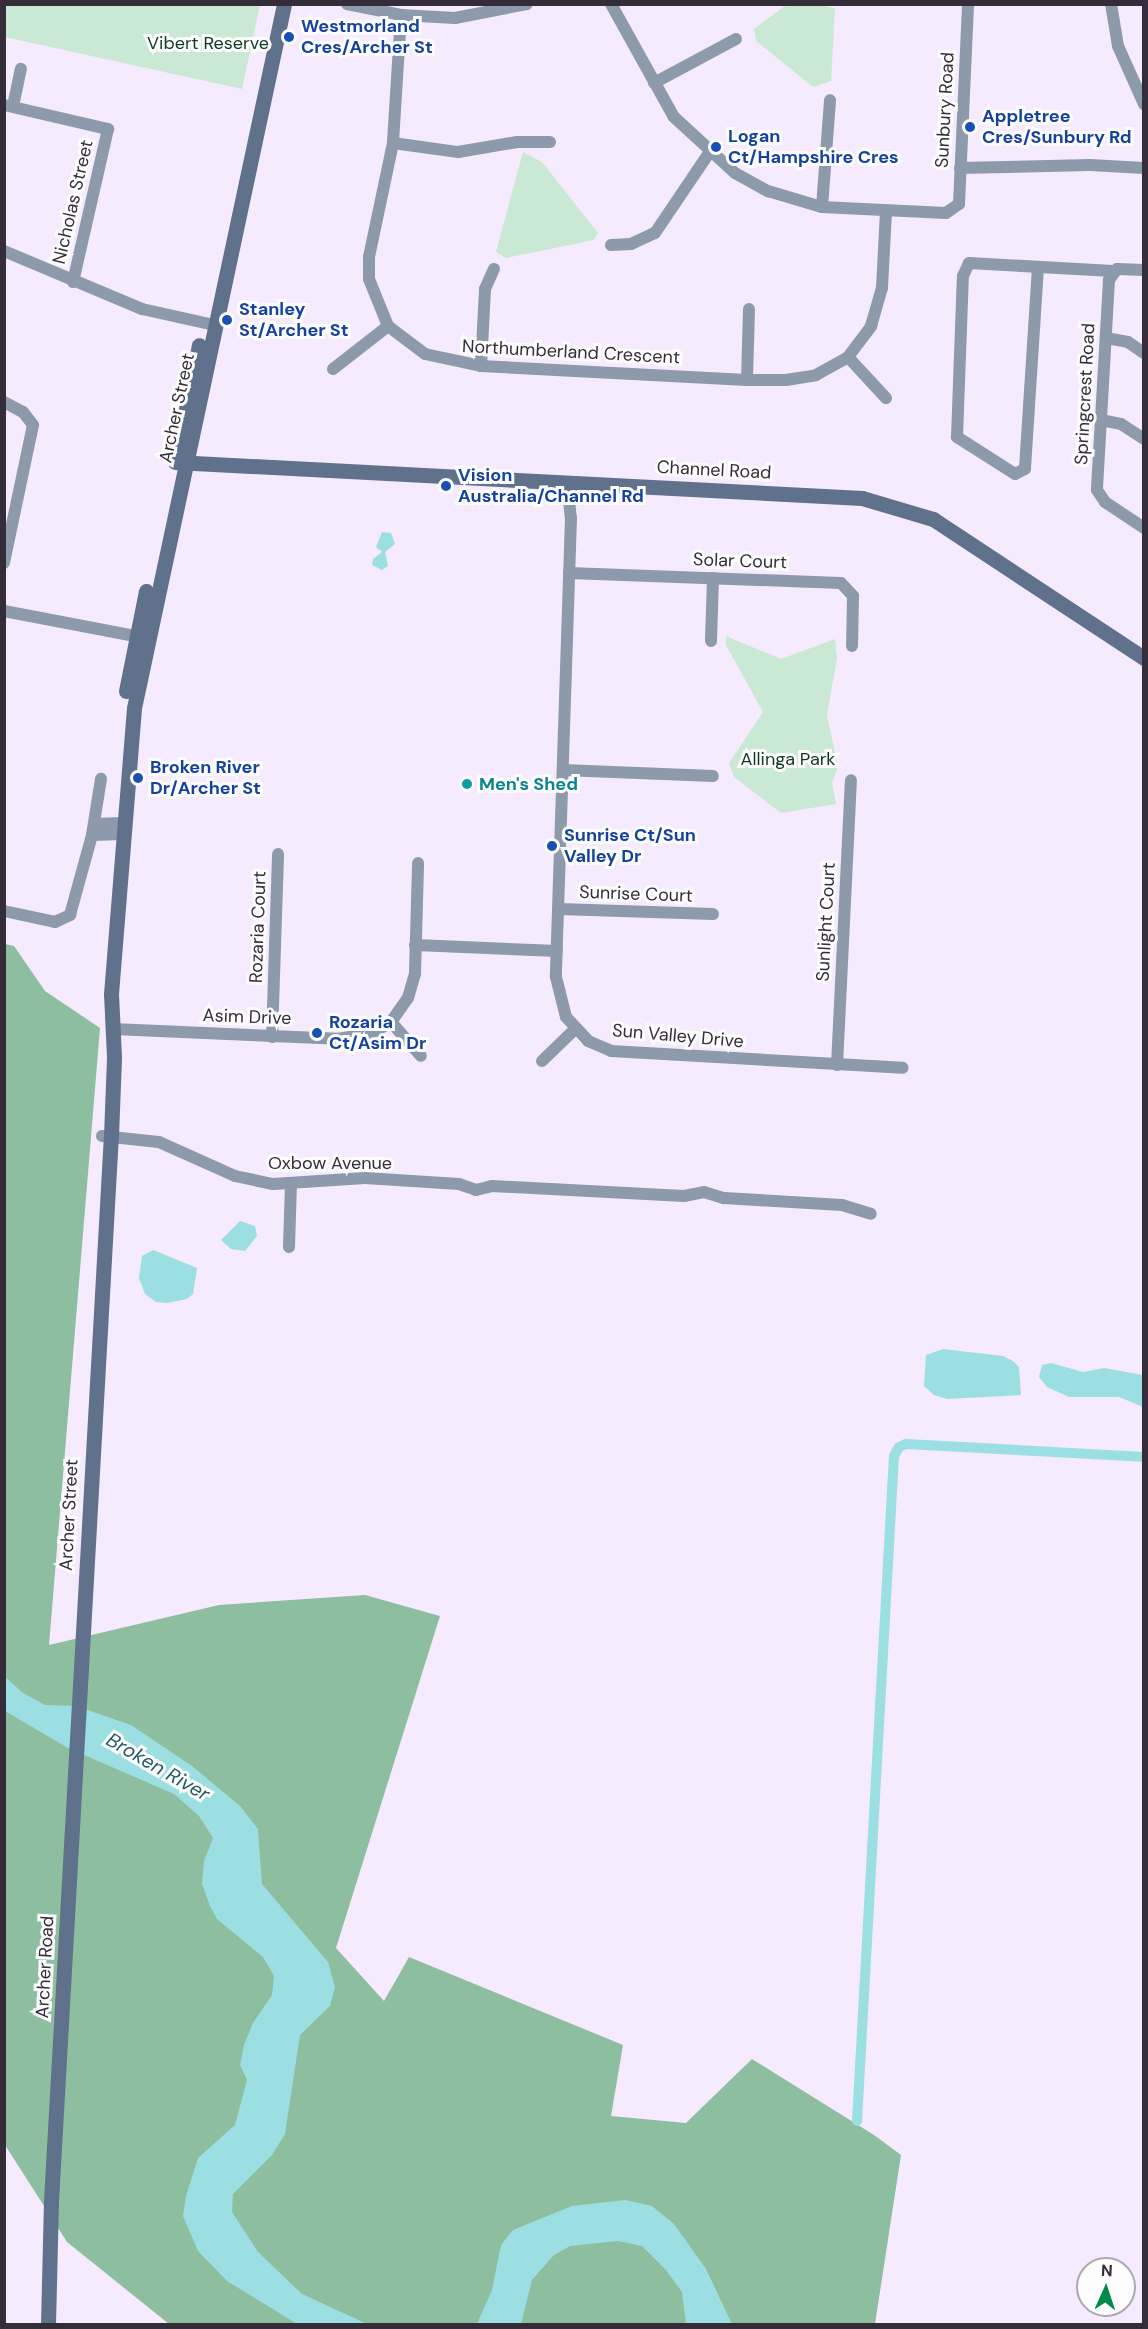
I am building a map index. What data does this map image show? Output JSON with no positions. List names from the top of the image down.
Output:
{
  "streets": {
    "main road": ["Archer Street", "Channel Road", "Archer Road"],
    "street": [
      "Sunbury Road",
      "Nicholas Street",
      "Northumberland Crescent",
      "Springcrest Road",
      "Solar Court",
      "Sunrise Court",
      "Sunlight Court",
      "Rozaria Court",
      "Asim Drive",
      "Sun Valley Drive",
      "Oxbow Avenue"
    ]
  },
  "crossings": [
    ["Sunbury Road", "Northumberland Crescent"],
    ["Archer Street", "Channel Road"],
    ["Archer Street", "Asim Drive"],
    ["Archer Street", "Oxbow Avenue"],
    ["Archer Street", "Archer Road"],
    ["Sunlight Court", "Sun Valley Drive"],
    ["Rozaria Court", "Asim Drive"]
  ],
  "water": ["Broken River"],
  "parks": ["Vibert Reserve", "Allinga Park"],
  "places": [
    "Westmorland Cres/Archer St",
    "Appletree Cres/Sunbury Rd",
    "Logan Ct/Hampshire Cres",
    "Stanley St/Archer St",
    "Vision Australia/Channel Rd",
    "Broken River Dr/Archer St",
    "Men's Shed",
    "Sunrise Ct/Sun Valley Dr",
    "Rozaria Ct/Asim Dr"
  ],
  "north": "top"
}
